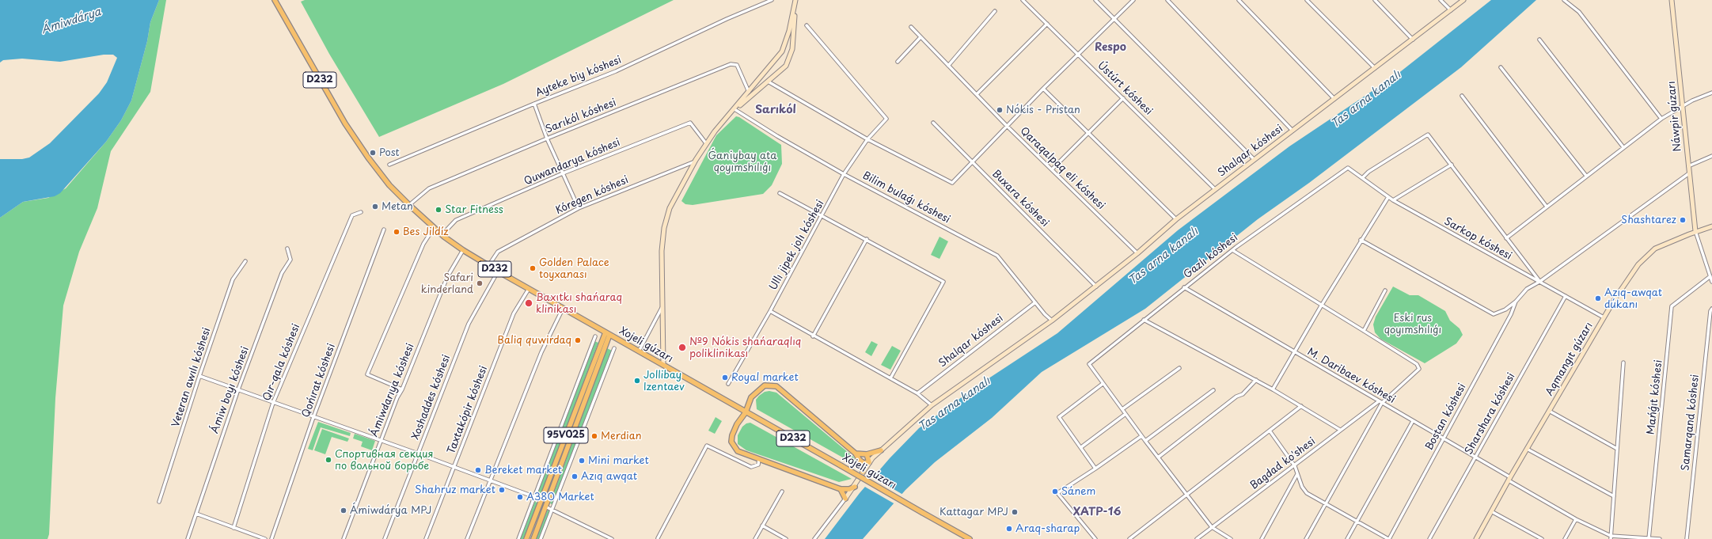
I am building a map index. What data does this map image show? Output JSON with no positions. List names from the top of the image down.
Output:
{
  "streets": {
    "main road": ["D232", "Xojeli gúzarı", "95V025"],
    "street": [
      "Ayteke biy kóshesi",
      "Ústúrt kóshesi",
      "Sarıkól kóshesi",
      "Náwpir gúzarı",
      "Shalqar kóshesi",
      "Quwandarya kóshesi",
      "Qaraqalpaq eli kóshesi",
      "Kóregen kóshesi",
      "Bilim bulaǵı kóshesi",
      "Buxara kóshesi",
      "Sarkop kóshesi",
      "Ullı jipek jolı kóshesi",
      "Gazlı kóshesi",
      "Aqmangıt gúzarı",
      "Qır-qala kóshesi",
      "M. Daribaev kóshesi",
      "Veteran awılı kóshesi",
      "Qońırat kóshesi",
      "Ámiw boyı kóshesi",
      "Ámiwdarıya kóshesi",
      "Xoshaddes kóshesi",
      "Mańǵıt kóshesi",
      "Taxtakópir kóshesi",
      "Sharshara kóshesi",
      "Bostan kóshesi",
      "Samarqand kóshesi",
      "Bagdad ko'shesi"
    ]
  },
  "crossings": [
    ["Ústúrt kóshesi", "Shalqar kóshesi"],
    ["Sarıkól kóshesi", "Xojeli gúzarı"],
    ["Náwpir gúzarı", "Aqmangıt gúzarı"],
    ["Shalqar kóshesi", "Qaraqalpaq eli kóshesi"],
    ["Shalqar kóshesi", "Bilim bulaǵı kóshesi"],
    ["Shalqar kóshesi", "Buxara kóshesi"],
    ["Quwandarya kóshesi", "Xojeli gúzarı"],
    ["Kóregen kóshesi", "Xojeli gúzarı"],
    ["Bilim bulaǵı kóshesi", "Ullı jipek jolı kóshesi"],
    ["Sarkop kóshesi", "Gazlı kóshesi"],
    ["Sarkop kóshesi", "Aqmangıt gúzarı"],
    ["Sarkop kóshesi", "Sharshara kóshesi"],
    ["Gazlı kóshesi", "M. Daribaev kóshesi"],
    ["Xojeli gúzarı", "Ámiwdarıya kóshesi"],
    ["Xojeli gúzarı", "Xoshaddes kóshesi"],
    ["Xojeli gúzarı", "Taxtakópir kóshesi"],
    ["Xojeli gúzarı", "95V025"],
    ["Aqmangıt gúzarı", "M. Daribaev kóshesi"],
    ["M. Daribaev kóshesi", "Mańǵıt kóshesi"],
    ["M. Daribaev kóshesi", "Sharshara kóshesi"],
    ["M. Daribaev kóshesi", "Bostan kóshesi"],
    ["M. Daribaev kóshesi", "Bagdad ko'shesi"]
  ],
  "districts": ["Respo", "Sarıkól", "XATP-16"],
  "water": ["Ámiwdárya", "Tas arna kanalı"],
  "parks": ["Ǵaniybay ata qoyımshılıǵı", "Eski rus qoyımshılıǵı"],
  "places": [
    "Nókis - Pristan",
    "Post",
    "Metan",
    "Star Fitness",
    "Shashtarez",
    "Bes Jildíz",
    "Golden Palace toyxanası",
    "Safari kinderland",
    "Azıq-awqat dúkanı",
    "Baxıtkı shańaraq klinikası",
    "Baliq quwirdaq",
    "№9 Nókis shańaraqlıq poliklinikası",
    "Royal market",
    "Jollibay Izentaev",
    "Merdian",
    "Спортивная секция по вольной борьбе",
    "Mini market",
    "Bereket market",
    "Azıq awqat",
    "Shahruz market",
    "Sánem",
    "A380 Market",
    "Ámiwdárya MPJ",
    "Kattagar MPJ",
    "Araq-sharap"
  ]
}
